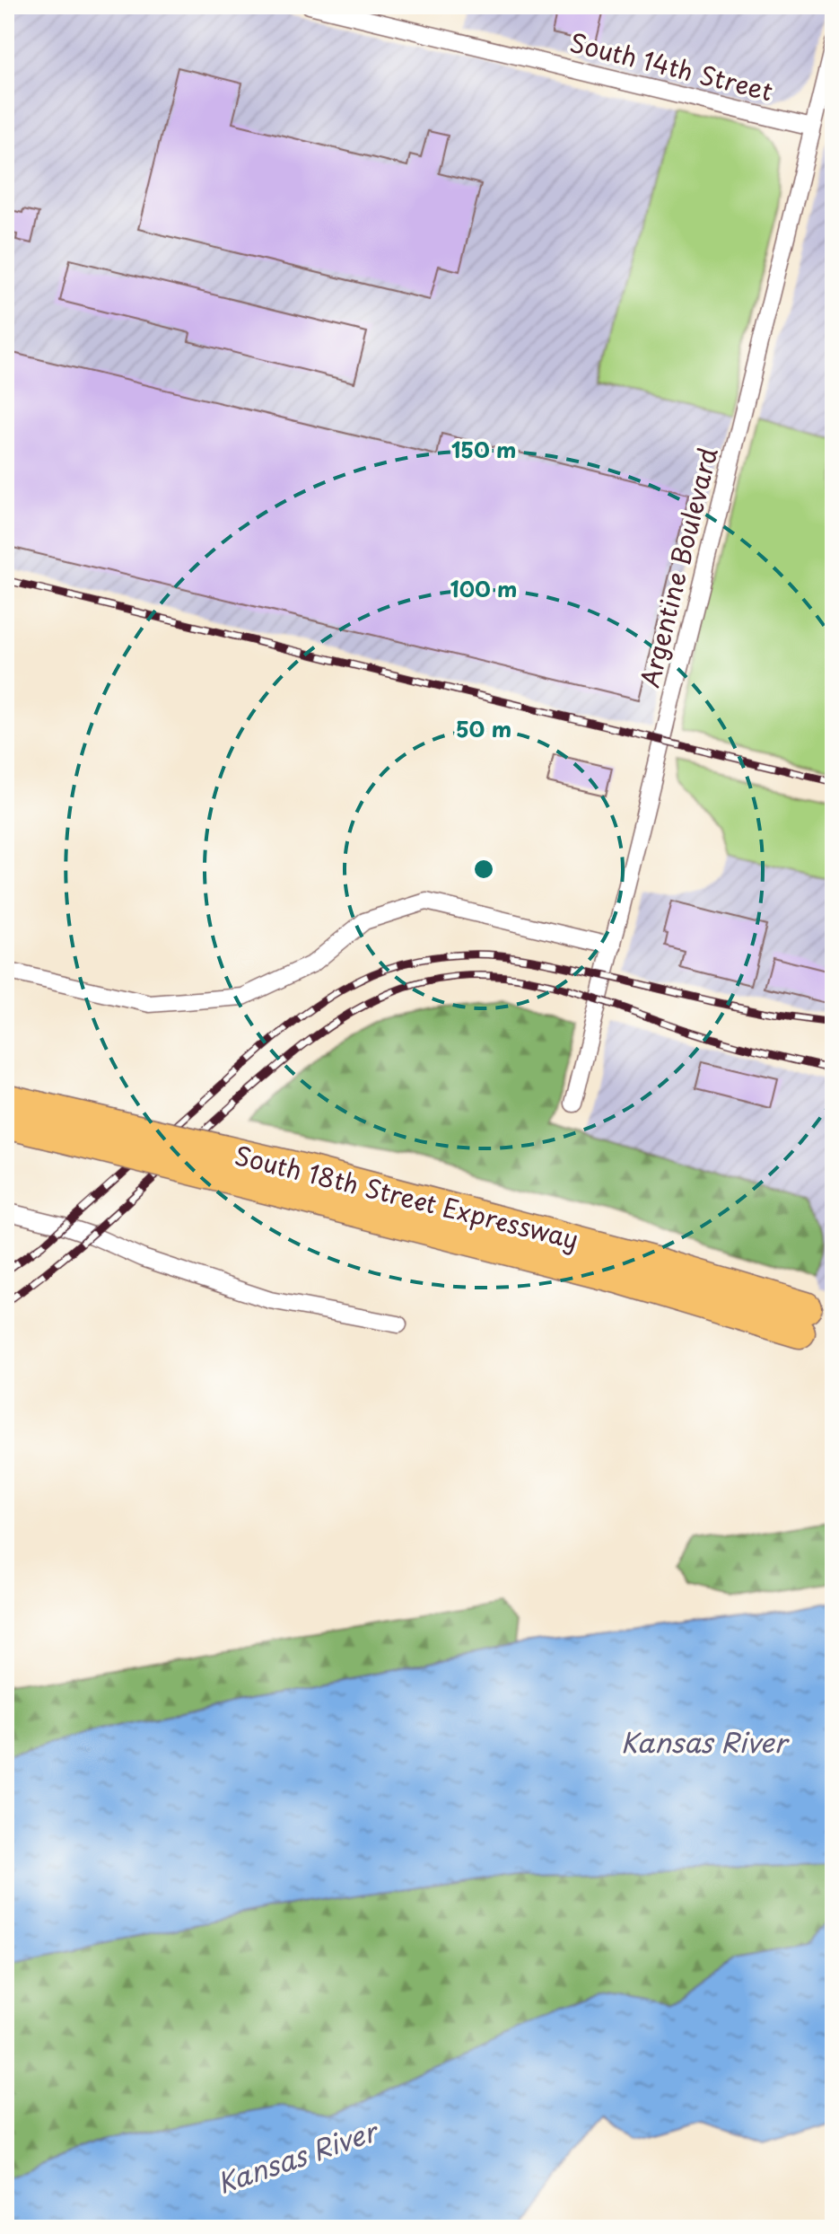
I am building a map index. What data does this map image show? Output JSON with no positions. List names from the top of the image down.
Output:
{
  "streets": {
    "highway": ["South 18th Street Expressway"],
    "street": ["South 14th Street", "Argentine Boulevard"]
  },
  "crossings": [
    ["South 14th Street", "Argentine Boulevard"]
  ],
  "water": ["Kansas River"],
  "rings": ["150 m", "100 m", "50 m"]
}
